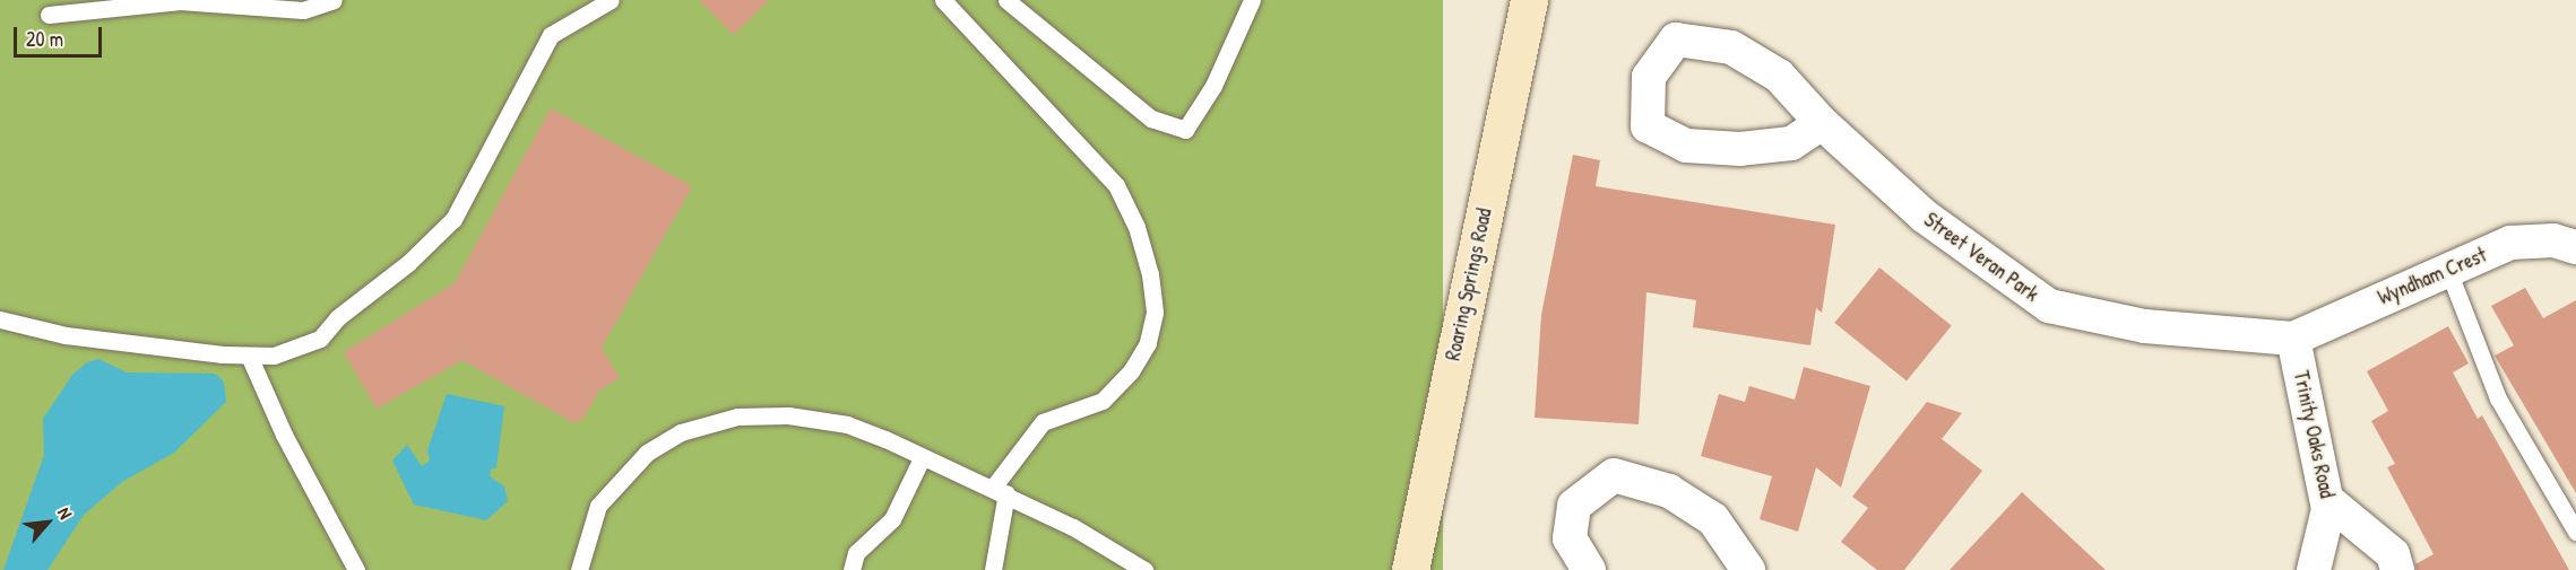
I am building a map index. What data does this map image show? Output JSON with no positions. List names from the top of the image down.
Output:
{
  "streets": {
    "street": [
      "Street Veran Park",
      "Wyndham Crest",
      "Roaring Springs Road",
      "Trinity Oaks Road"
    ]
  },
  "crossings": [
    ["Street Veran Park", "Wyndham Crest"],
    ["Street Veran Park", "Trinity Oaks Road"],
    ["Wyndham Crest", "Trinity Oaks Road"]
  ],
  "scale_bar": "20 m",
  "north": "top right"
}
